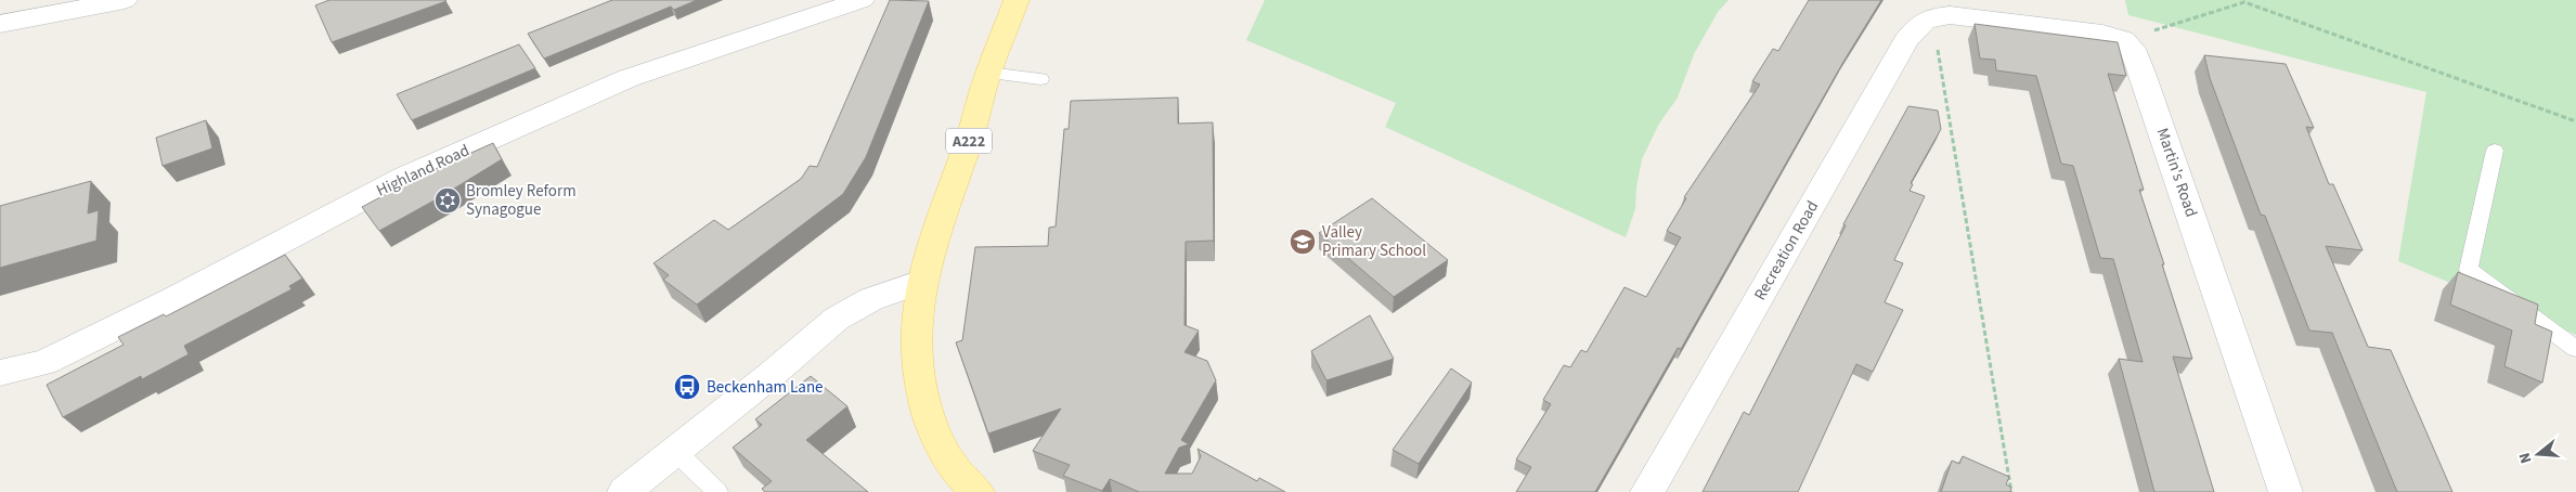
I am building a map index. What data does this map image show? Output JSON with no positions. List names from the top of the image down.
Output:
{
  "streets": {
    "main road": ["A222"],
    "street": ["Highland Road", "Martin's Road", "Recreation Road"]
  },
  "places": {
    "synagogue": ["Bromley Reform Synagogue"],
    "school or university": ["Valley Primary School"],
    "bus stop": ["Beckenham Lane"]
  },
  "north": "left"
}
